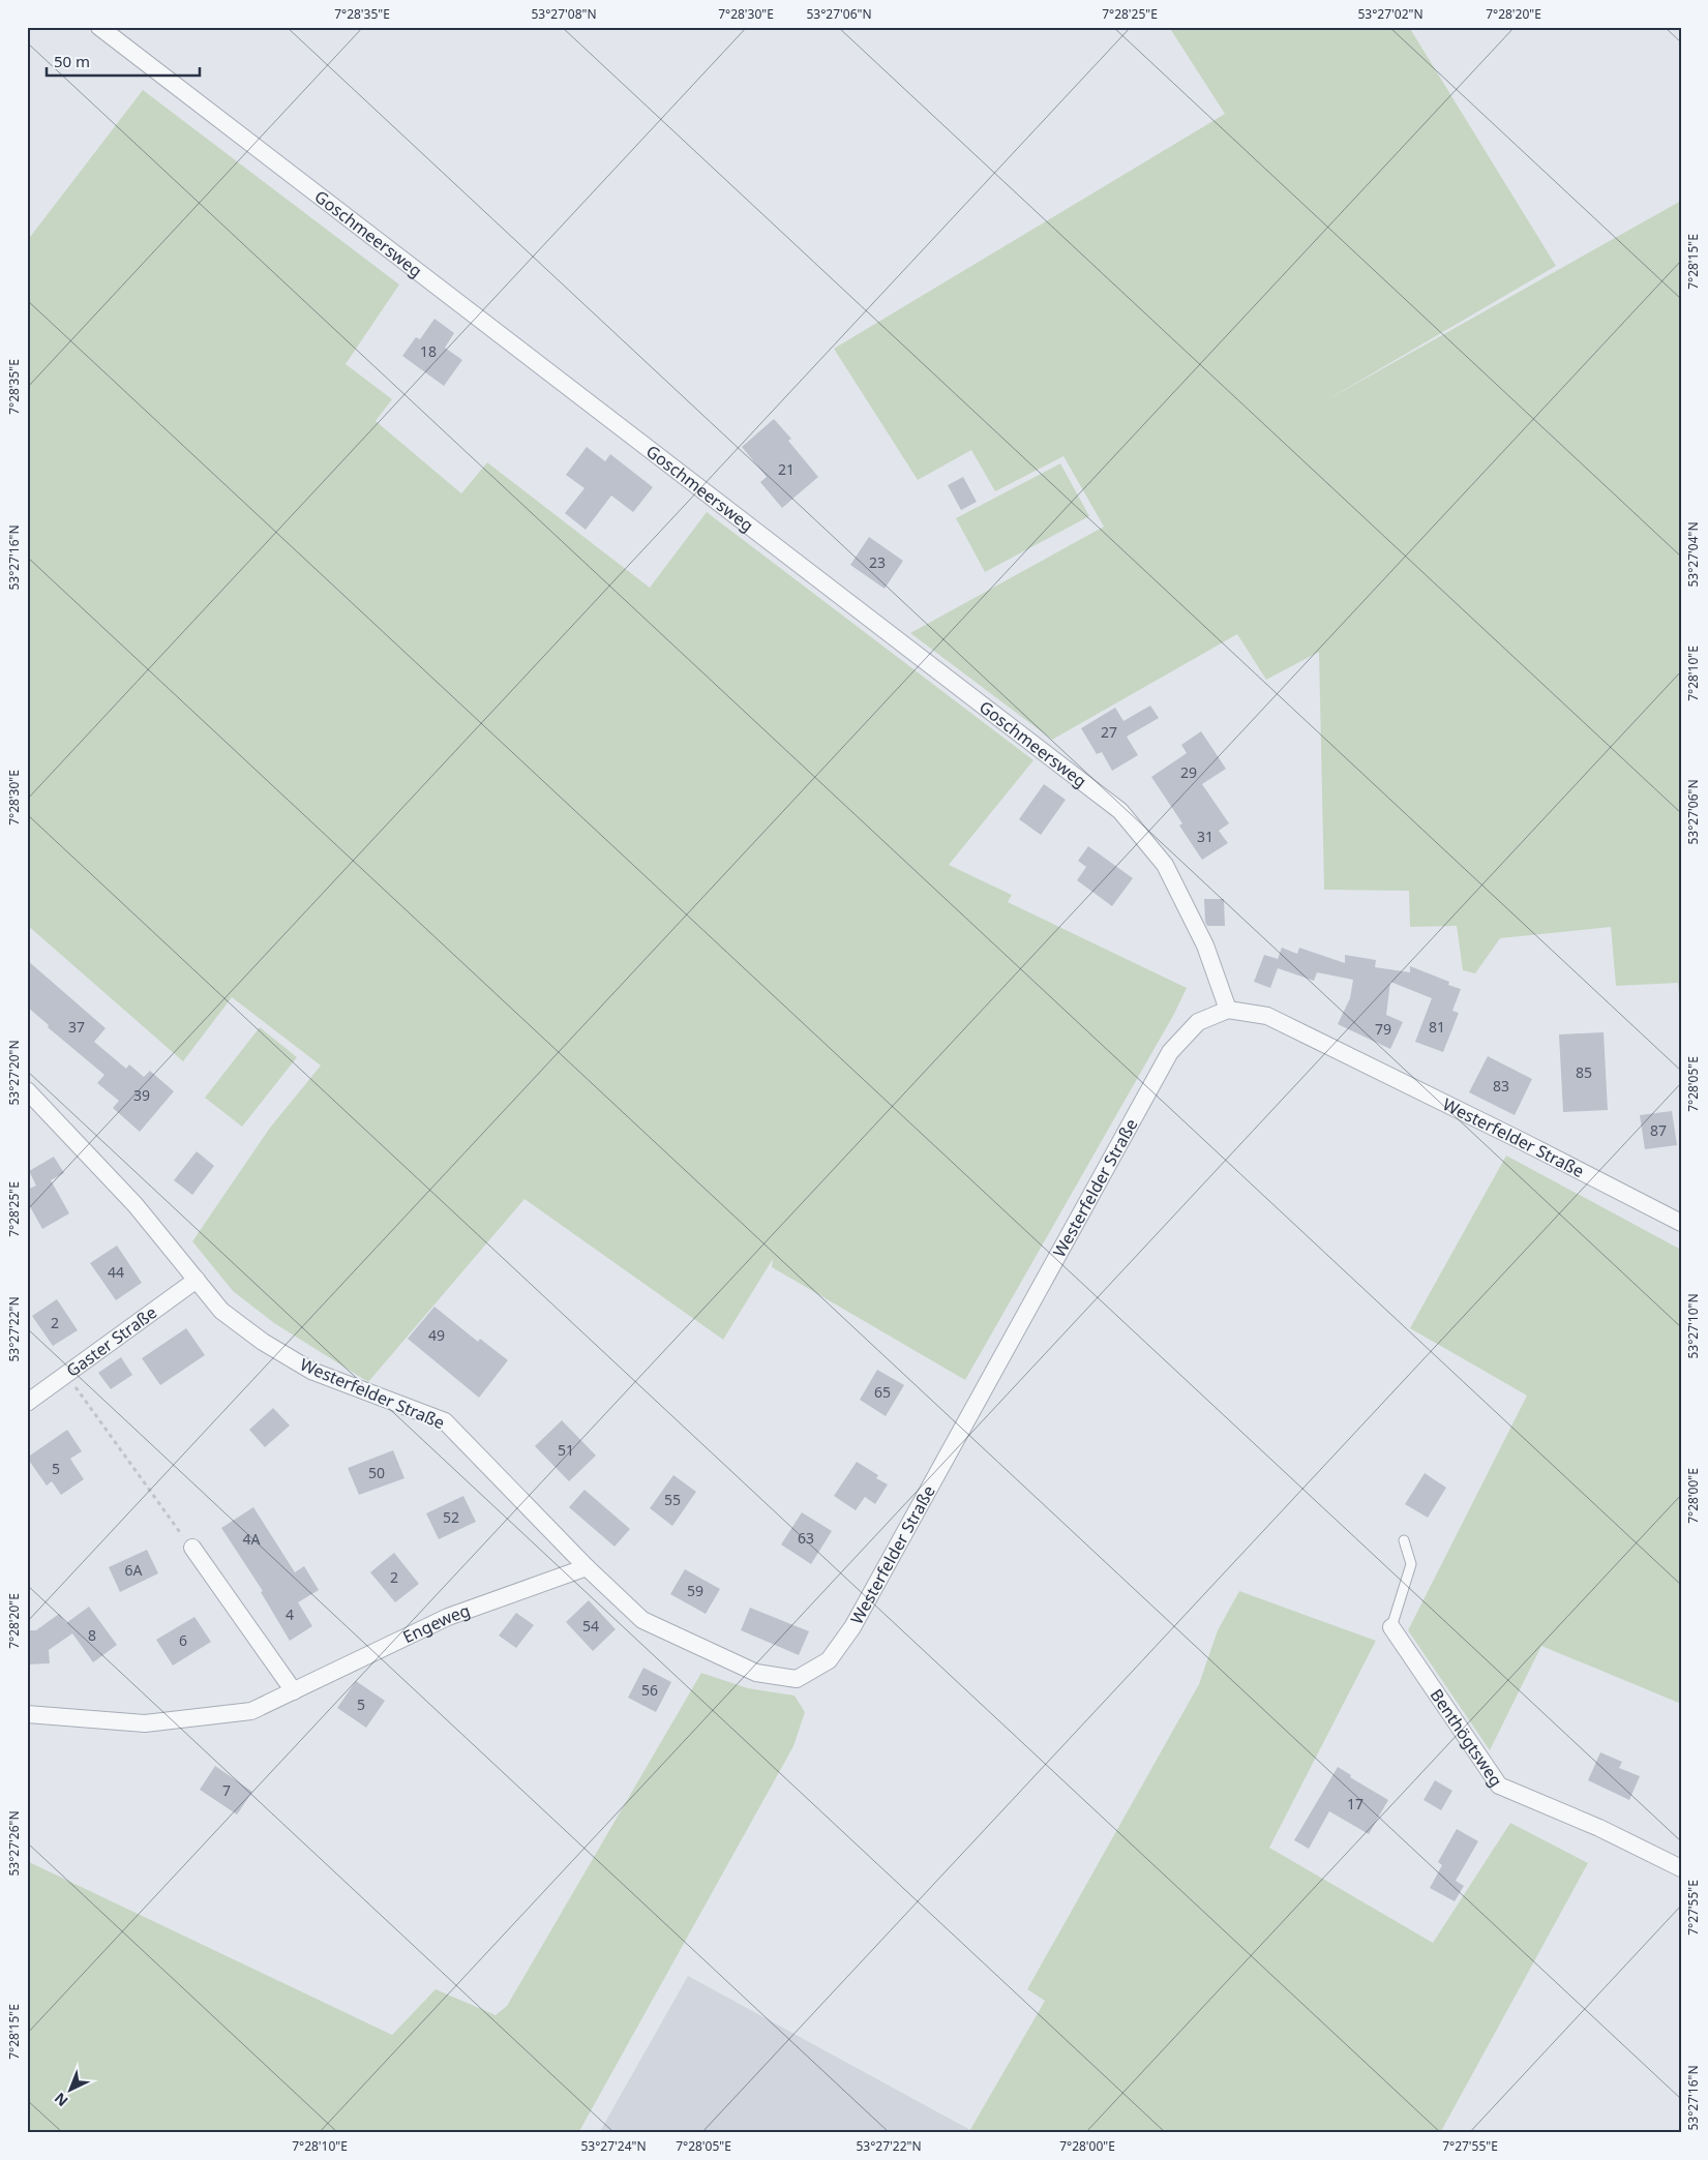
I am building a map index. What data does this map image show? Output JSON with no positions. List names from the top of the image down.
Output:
{
  "streets": {
    "street": [
      "Goschmeersweg",
      "Westerfelder Straße",
      "Gaster Straße",
      "Engeweg",
      "Benthögtsweg"
    ]
  },
  "crossings": [
    ["Goschmeersweg", "Westerfelder Straße"],
    ["Westerfelder Straße", "Gaster Straße"],
    ["Westerfelder Straße", "Engeweg"]
  ],
  "house_numbers": [
    "18",
    "21",
    "23",
    "27",
    "29",
    "31",
    "37",
    "81",
    "79",
    "85",
    "83",
    "39",
    "87",
    "44",
    "2",
    "49",
    "65",
    "51",
    "5",
    "50",
    "55",
    "52",
    "63",
    "4A",
    "6A",
    "2",
    "59",
    "4",
    "54",
    "8",
    "6",
    "56",
    "5",
    "7",
    "17"
  ],
  "scale_bar": "50 m",
  "north": "bottom left",
  "coordinates": [
    "7°28'35\"E",
    "53°27'08\"N",
    "7°28'30\"E",
    "53°27'06\"N",
    "7°28'25\"E",
    "53°27'02\"N",
    "7°28'20\"E",
    "7°28'15\"E",
    "53°27'04\"N",
    "53°27'16\"N",
    "7°28'10\"E",
    "53°27'20\"N",
    "7°28'05\"E",
    "53°27'10\"N",
    "53°27'22\"N",
    "7°28'00\"E",
    "53°27'26\"N",
    "7°27'55\"E",
    "53°27'24\"N"
  ]
}
